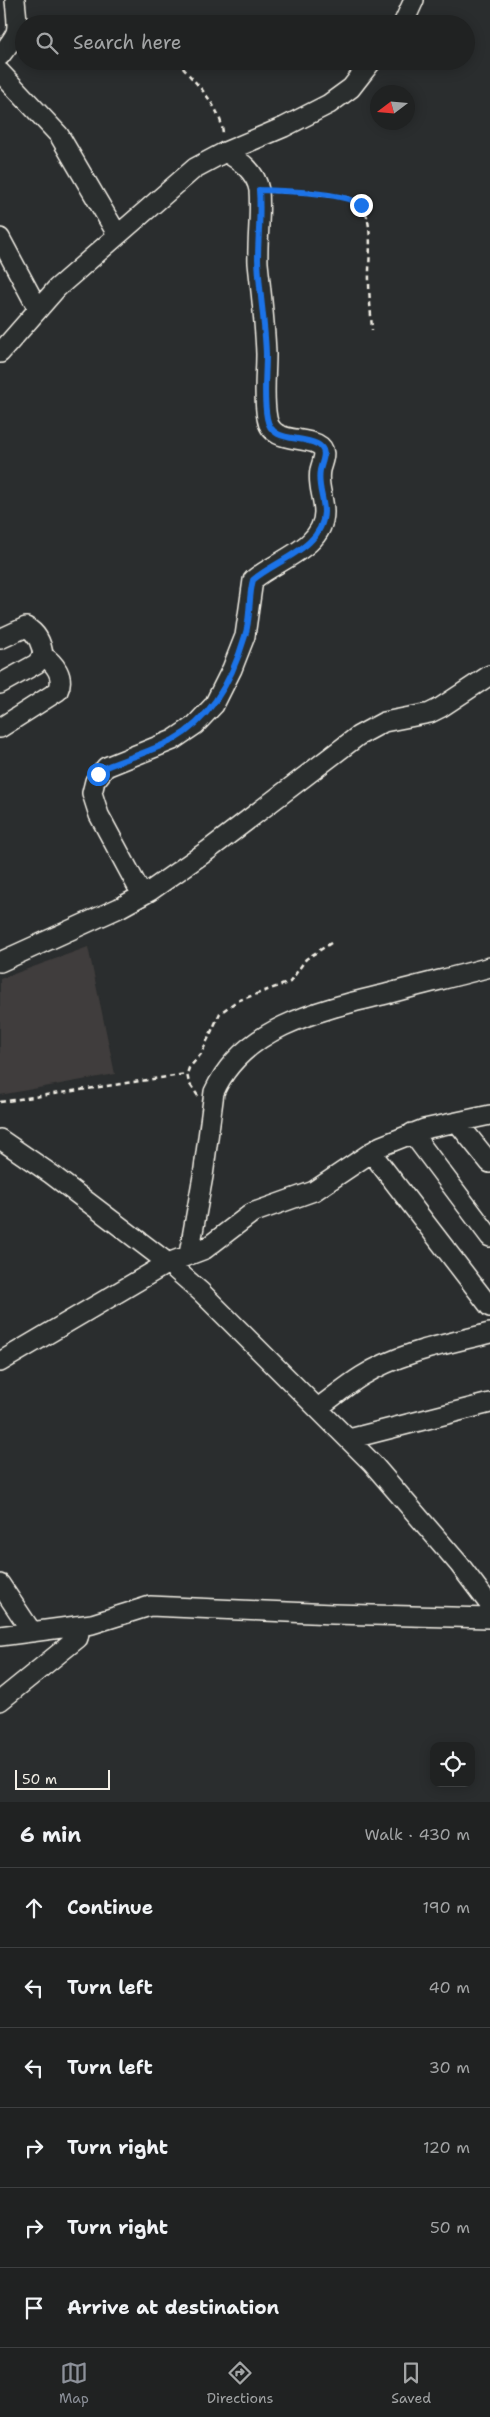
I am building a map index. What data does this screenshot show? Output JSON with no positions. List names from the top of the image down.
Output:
{
  "scale_bar": "50 m",
  "north": "left",
  "page": {
    "search": "Search here",
    "scale": "50 m",
    "heading": ["6 min", "Walk · 430 m"],
    "list": [
      ["Continue", "190 m"],
      ["Turn left", "40 m"],
      ["Turn left", "30 m"],
      ["Turn right", "120 m"],
      ["Turn right", "50 m"],
      "Arrive at destination"
    ],
    "nav": ["Map", "Directions", "Saved"]
  }
}
